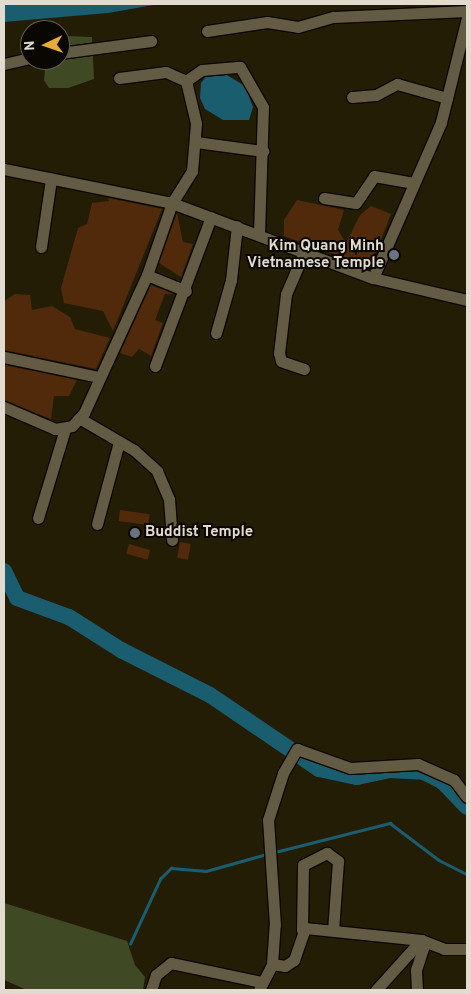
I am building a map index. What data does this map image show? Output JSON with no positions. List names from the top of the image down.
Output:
{
  "places": ["Kim Quang Minh Vietnamese Temple", "Buddist Temple"],
  "north": "left"
}
